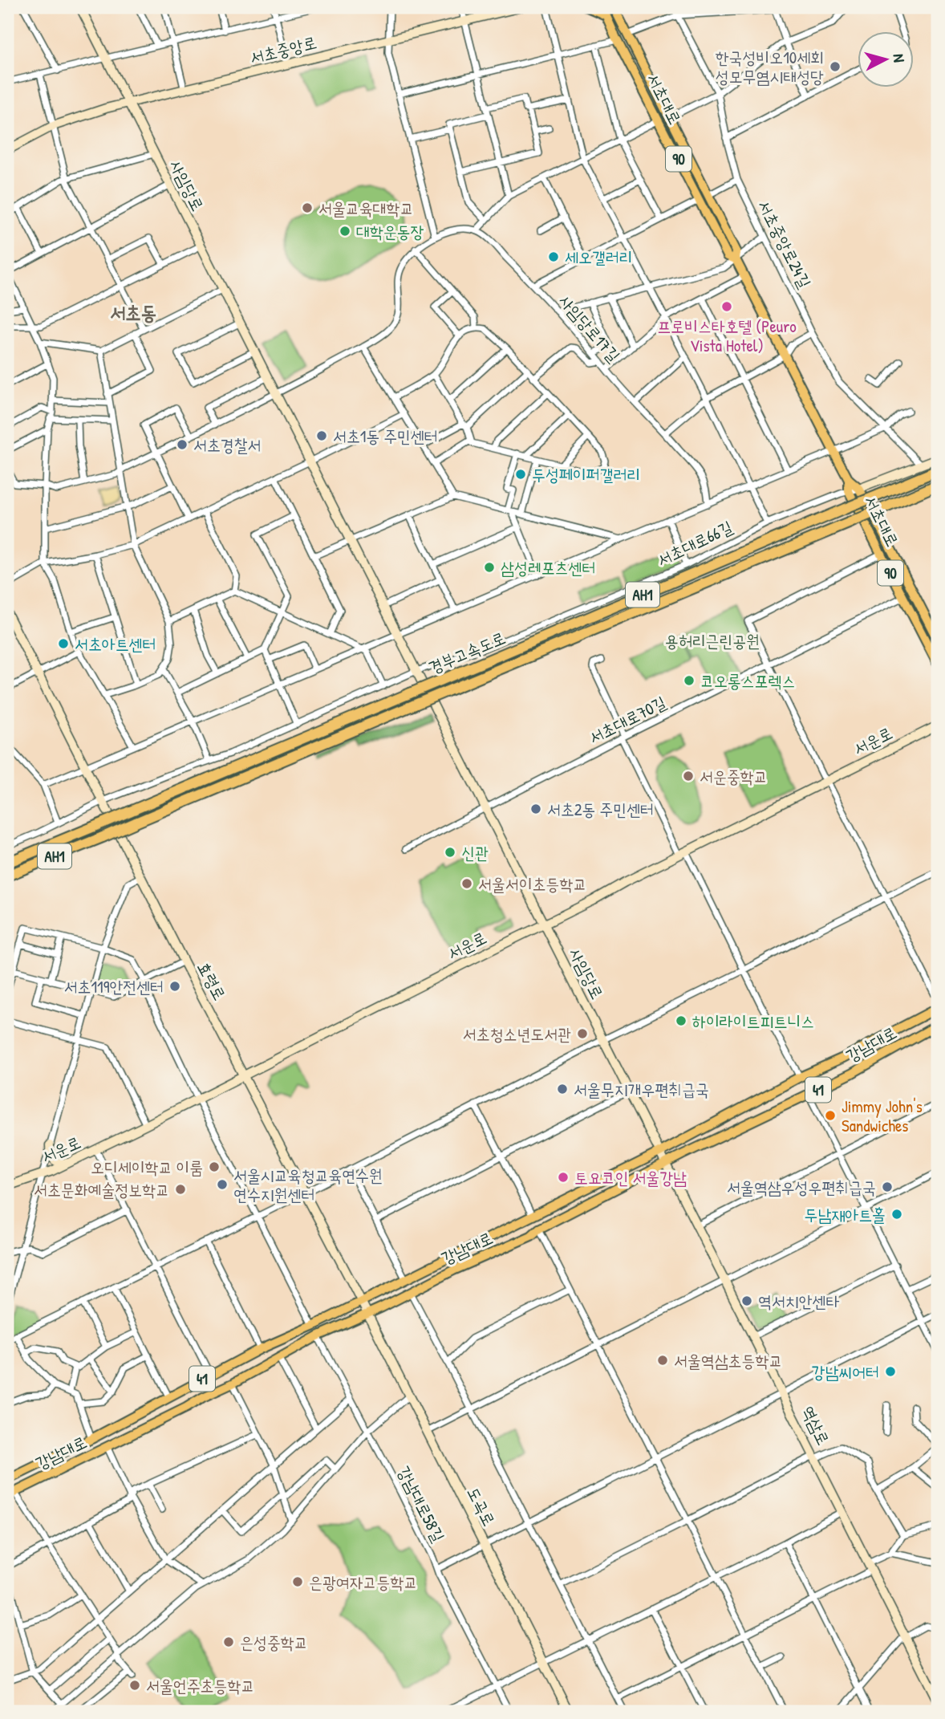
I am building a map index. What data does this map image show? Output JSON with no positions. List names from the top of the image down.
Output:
{
  "streets": {
    "highway": ["AH1", "경부고속도로"],
    "main road": [
      "서초중앙로",
      "서초대로",
      "90",
      "사임당로",
      "서운로",
      "효령로",
      "강남대로",
      "41",
      "역삼로",
      "도곡로"
    ],
    "street": [
      "서초중앙로24길",
      "사임당로17길",
      "서초대로66길",
      "서초대로70길",
      "강남대로58길"
    ]
  },
  "crossings": [
    ["서초중앙로", "사임당로"],
    ["서초대로", "서초대로66길"],
    ["서초대로", "서초대로70길"],
    ["사임당로", "서초대로66길"],
    ["사임당로", "서초대로70길"],
    ["사임당로", "서운로"],
    ["사임당로", "강남대로"],
    ["사임당로", "역삼로"],
    ["서초대로66길", "효령로"],
    ["서운로", "효령로"],
    ["효령로", "강남대로"],
    ["효령로", "도곡로"],
    ["강남대로", "역삼로"],
    ["강남대로", "강남대로58길"],
    ["강남대로", "도곡로"]
  ],
  "districts": ["서초동"],
  "parks": ["용허리근린공원"],
  "places": [
    "한국성비오10세회 성모무염시태성당",
    "서울교육대학교",
    "대학운동장",
    "세오갤러리",
    "프로비스타호텔 (Peuro Vista Hotel)",
    "서초1동 주민센터",
    "서초경찰서",
    "두성페이퍼갤러리",
    "삼성레포츠센터",
    "서초아트센터",
    "코오롱스포렉스",
    "서운중학교",
    "서초2동 주민센터",
    "신관",
    "서울서이초등학교",
    "서초119안전센터",
    "하이라이트피트니스",
    "서초청소년도서관",
    "서울무지개우편취급국",
    "Jimmy John's Sandwiches",
    "오디세이학교 이룸",
    "토요코인 서울강남",
    "서울시교육청교육연수원 연수지원센터",
    "서울역삼우성우편취급국",
    "서초문화예술정보학교",
    "두남재아트홀",
    "역서치안센타",
    "서울역삼초등학교",
    "강남씨어터",
    "은광여자고등학교",
    "은성중학교",
    "서울언주초등학교"
  ],
  "north": "right"
}
